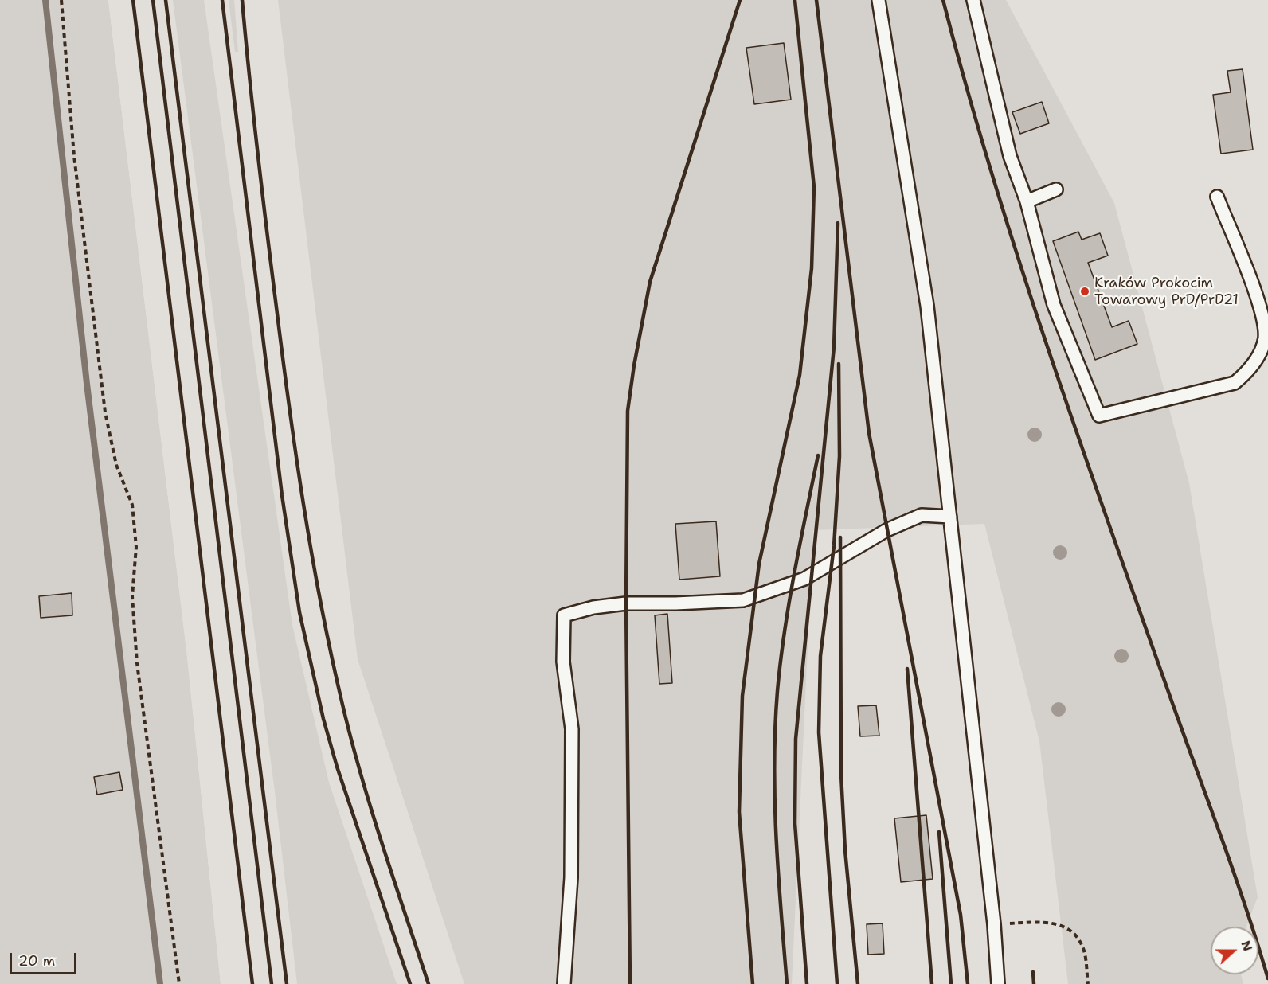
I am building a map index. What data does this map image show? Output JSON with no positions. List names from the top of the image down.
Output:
{
  "places": ["Kraków Prokocim Towarowy PrD/PrD21"],
  "scale_bar": "20 m",
  "north": "right"
}
